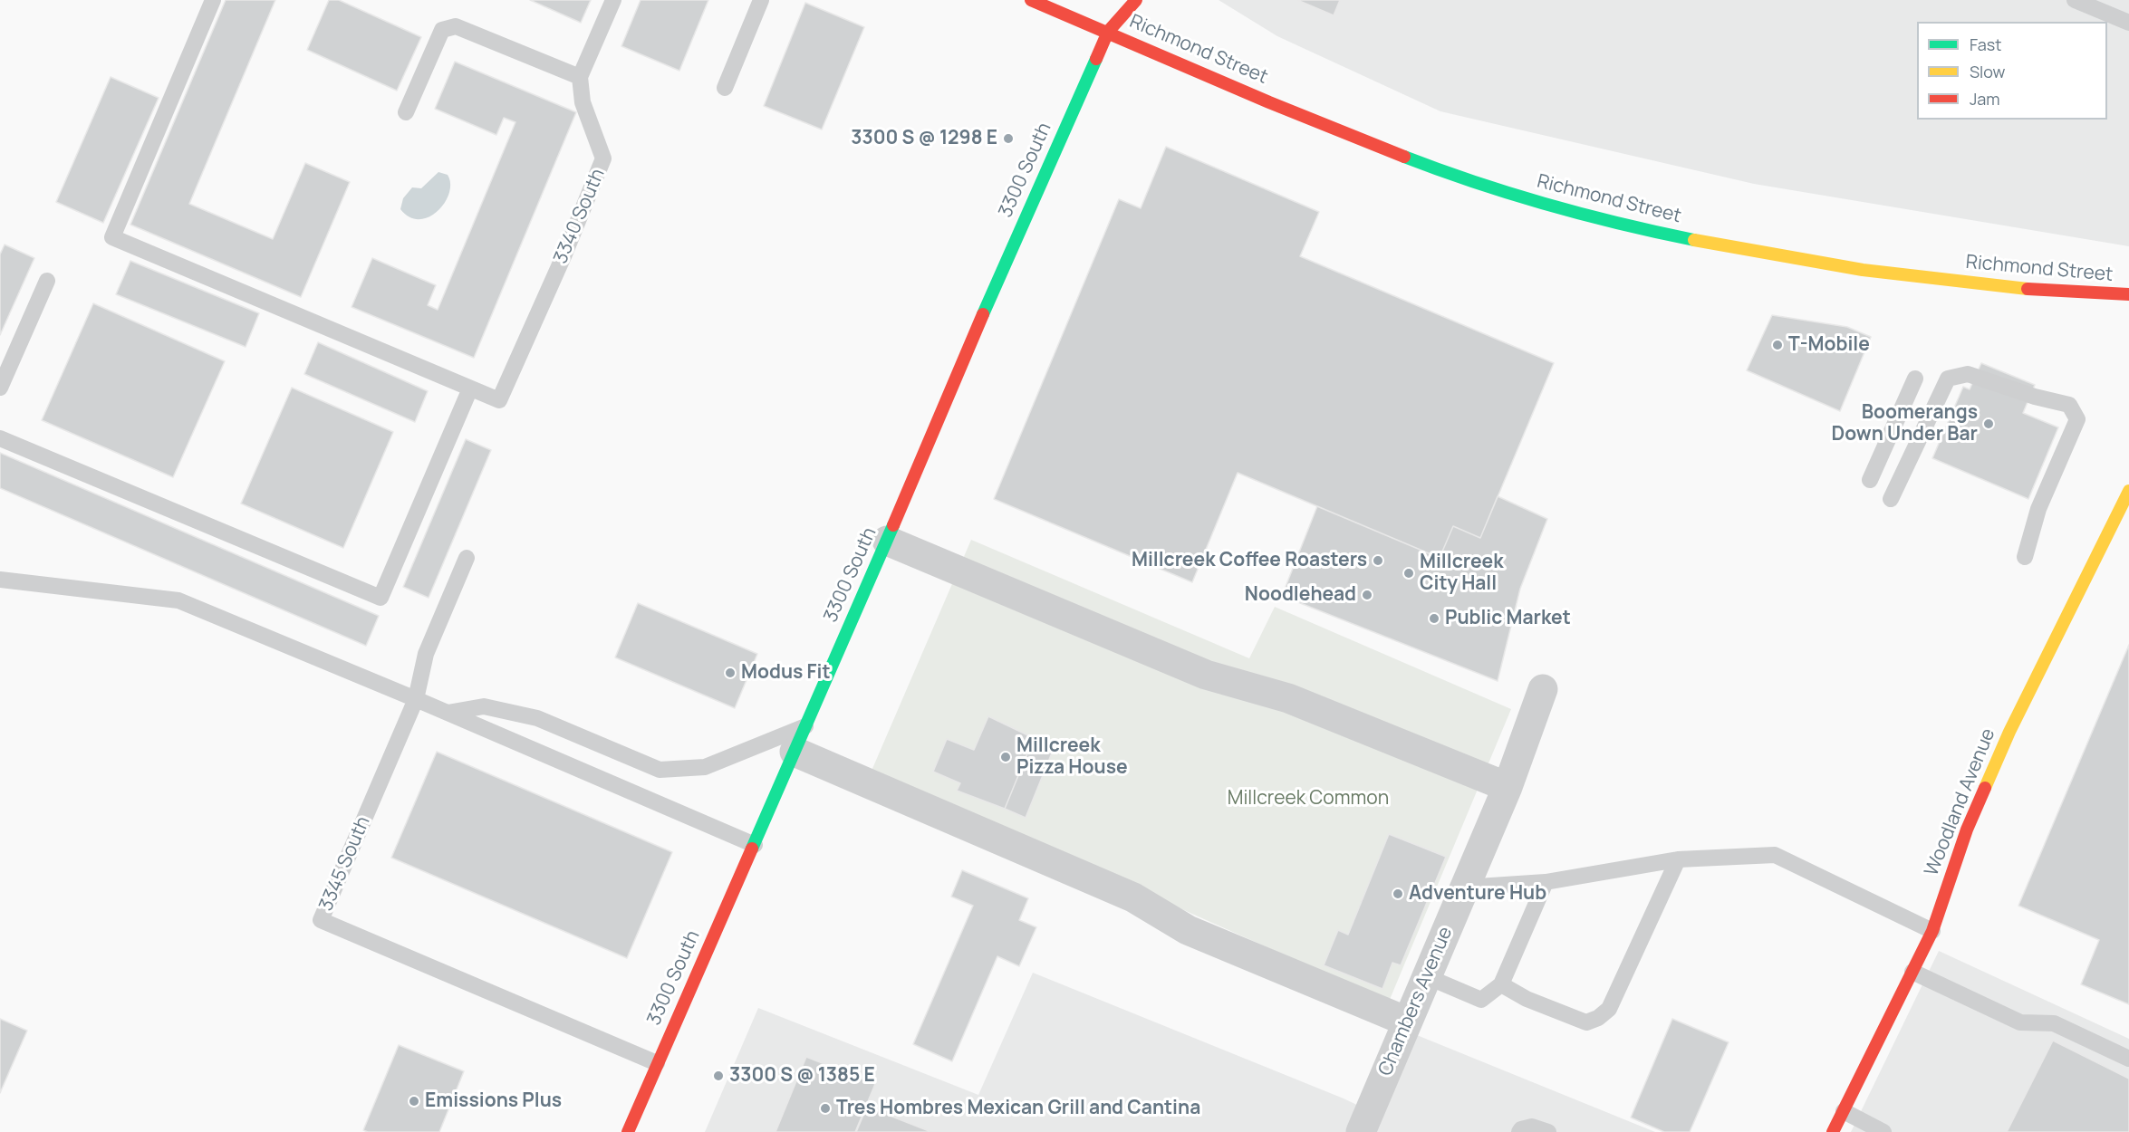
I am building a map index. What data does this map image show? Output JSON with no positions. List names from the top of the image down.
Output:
{
  "streets": {
    "main road": ["Richmond Street", "3300 South", "Woodland Avenue"],
    "street": ["Chambers Avenue"],
    "lane": ["3340 South", "3345 South"]
  },
  "crossings": [
    ["Richmond Street", "3300 South"],
    ["3300 South", "3345 South"]
  ],
  "parks": ["Millcreek Common"],
  "places": [
    "3300 S @ 1298 E",
    "T-Mobile",
    "Boomerangs Down Under Bar",
    "Millcreek Coffee Roasters",
    "Millcreek City Hall",
    "Noodlehead",
    "Public Market",
    "Modus Fit",
    "Millcreek Pizza House",
    "Adventure Hub",
    "3300 S @ 1385 E",
    "Emissions Plus",
    "Tres Hombres Mexican Grill and Cantina"
  ],
  "legend": ["Fast", "Slow", "Jam"]
}
